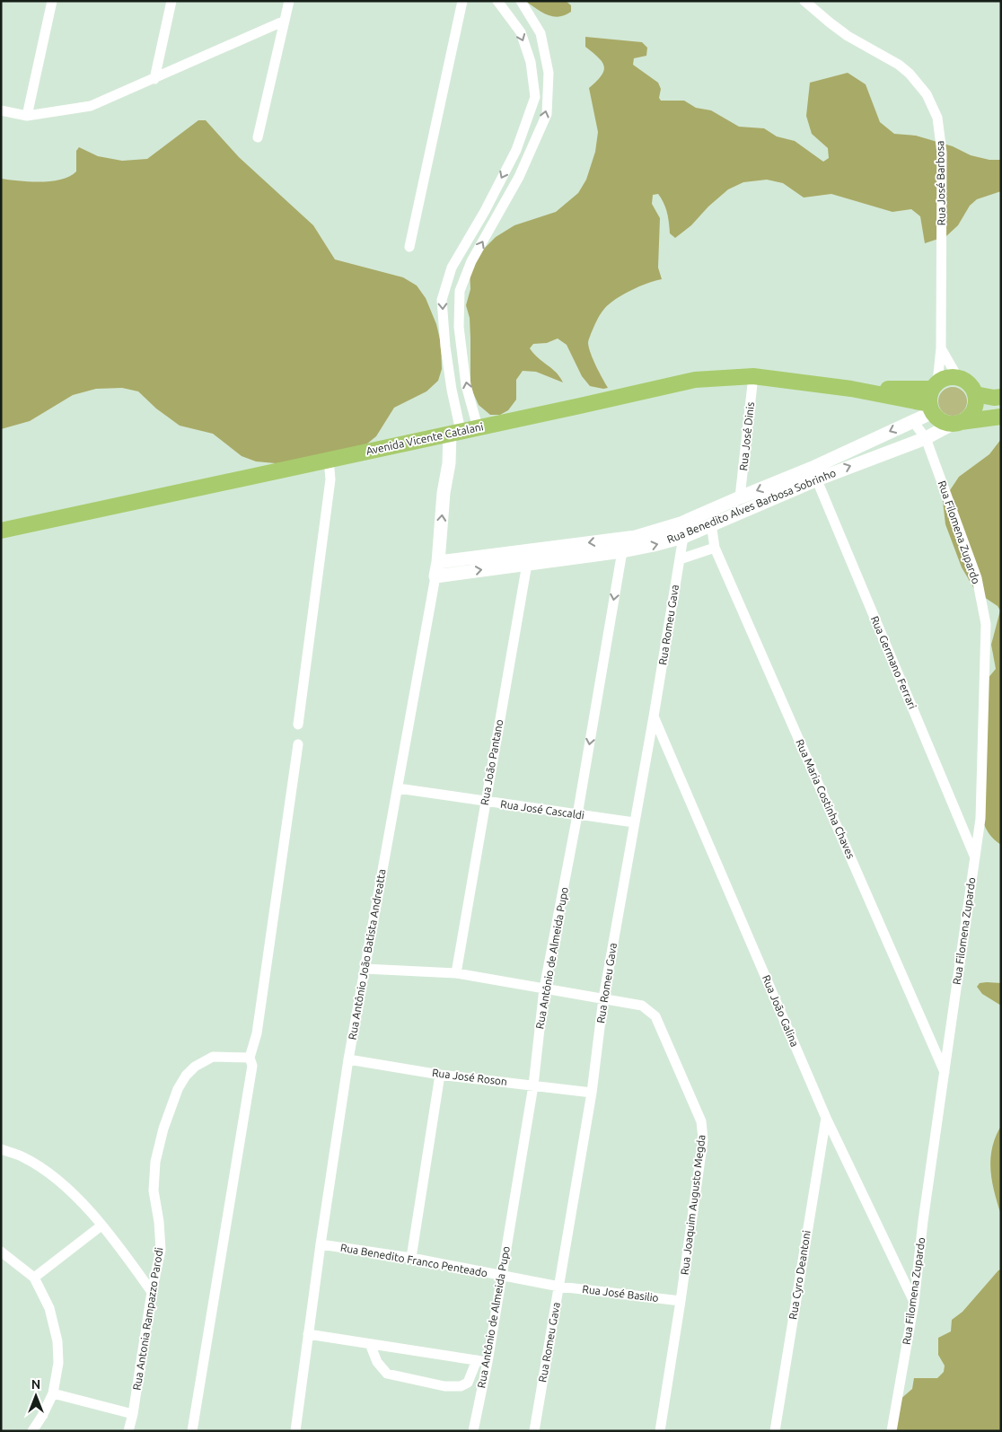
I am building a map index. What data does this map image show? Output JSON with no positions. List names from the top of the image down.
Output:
{
  "streets": {
    "main road": ["Avenida Vicente Catalani", "Rua Benedito Alves Barbosa Sobrinho"],
    "street": [
      "Rua José Barbosa",
      "Rua José Dinis",
      "Rua Filomena Zupardo",
      "Rua Romeu Gava",
      "Rua Germano Ferrari",
      "Rua João Pantano",
      "Rua Maria Costinha Chaves",
      "Rua José Cascaldi",
      "Rua Antônio João Batista Andreatta",
      "Rua Antônio de Almeida Pupo",
      "Rua João Galina",
      "Rua José Roson",
      "Rua Joaquim Augusto Megda",
      "Rua Benedito Franco Penteado",
      "Rua Cyro Deantoni",
      "Rua José Basilio",
      "Rua Antonia Rampazzo Parodi"
    ]
  },
  "crossings": [
    ["Rua José Barbosa", "Avenida Vicente Catalani"],
    ["Rua José Barbosa", "Rua Benedito Alves Barbosa Sobrinho"],
    ["Rua José Dinis", "Avenida Vicente Catalani"],
    ["Rua José Dinis", "Rua Benedito Alves Barbosa Sobrinho"],
    ["Avenida Vicente Catalani", "Rua Benedito Alves Barbosa Sobrinho"],
    ["Rua Benedito Alves Barbosa Sobrinho", "Rua Filomena Zupardo"],
    ["Rua Benedito Alves Barbosa Sobrinho", "Rua Romeu Gava"],
    ["Rua Benedito Alves Barbosa Sobrinho", "Rua Germano Ferrari"],
    ["Rua Benedito Alves Barbosa Sobrinho", "Rua João Pantano"],
    ["Rua Benedito Alves Barbosa Sobrinho", "Rua Maria Costinha Chaves"],
    ["Rua Benedito Alves Barbosa Sobrinho", "Rua Antônio João Batista Andreatta"],
    ["Rua Benedito Alves Barbosa Sobrinho", "Rua Antônio de Almeida Pupo"],
    ["Rua Filomena Zupardo", "Rua Germano Ferrari"],
    ["Rua Filomena Zupardo", "Rua Maria Costinha Chaves"],
    ["Rua Filomena Zupardo", "Rua João Galina"],
    ["Rua Romeu Gava", "Rua José Cascaldi"],
    ["Rua Romeu Gava", "Rua João Galina"],
    ["Rua Romeu Gava", "Rua José Roson"],
    ["Rua Romeu Gava", "Rua Joaquim Augusto Megda"],
    ["Rua Romeu Gava", "Rua Benedito Franco Penteado"],
    ["Rua Romeu Gava", "Rua José Basilio"],
    ["Rua João Pantano", "Rua José Cascaldi"],
    ["Rua João Pantano", "Rua Joaquim Augusto Megda"],
    ["Rua José Cascaldi", "Rua Antônio João Batista Andreatta"],
    ["Rua José Cascaldi", "Rua Antônio de Almeida Pupo"],
    ["Rua Antônio João Batista Andreatta", "Rua José Roson"],
    ["Rua Antônio João Batista Andreatta", "Rua Joaquim Augusto Megda"],
    ["Rua Antônio João Batista Andreatta", "Rua Benedito Franco Penteado"],
    ["Rua Antônio de Almeida Pupo", "Rua José Roson"],
    ["Rua Antônio de Almeida Pupo", "Rua Joaquim Augusto Megda"],
    ["Rua Antônio de Almeida Pupo", "Rua Benedito Franco Penteado"],
    ["Rua João Galina", "Rua Cyro Deantoni"],
    ["Rua Joaquim Augusto Megda", "Rua José Basilio"],
    ["Rua Benedito Franco Penteado", "Rua José Basilio"]
  ],
  "north": "top"
}
